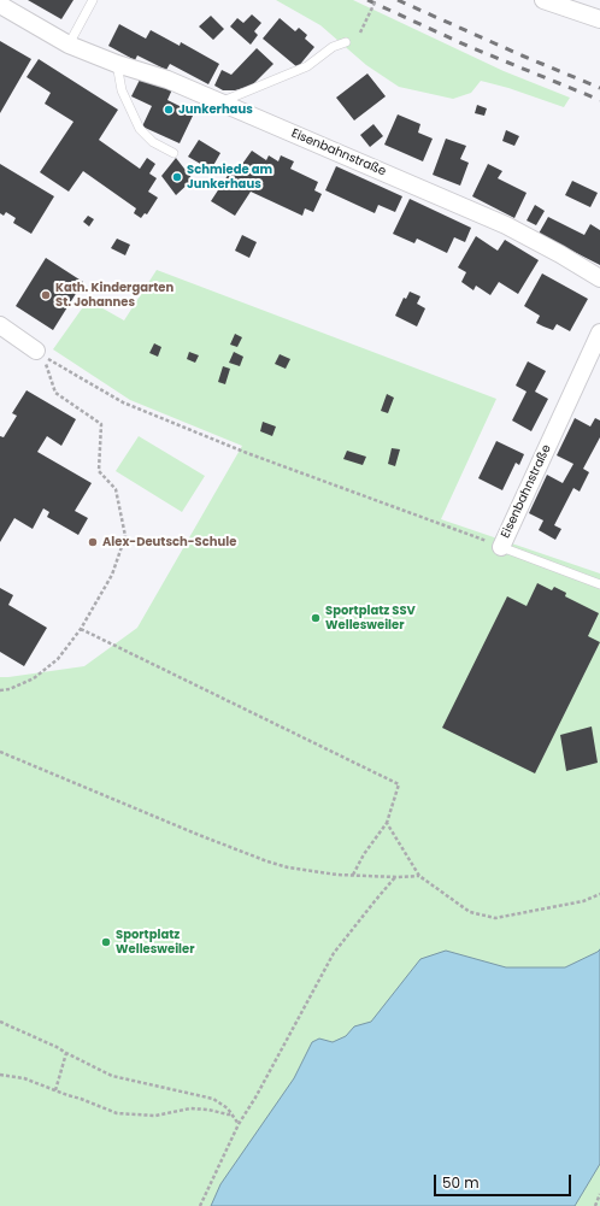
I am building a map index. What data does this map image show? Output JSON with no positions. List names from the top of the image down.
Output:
{
  "streets": {
    "street": ["Eisenbahnstraße"]
  },
  "places": [
    "Junkerhaus",
    "Schmiede am Junkerhaus",
    "Kath. Kindergarten St. Johannes",
    "Alex-Deutsch-Schule",
    "Sportplatz SSV Wellesweiler",
    "Sportplatz Wellesweiler"
  ],
  "scale_bar": "50 m"
}
